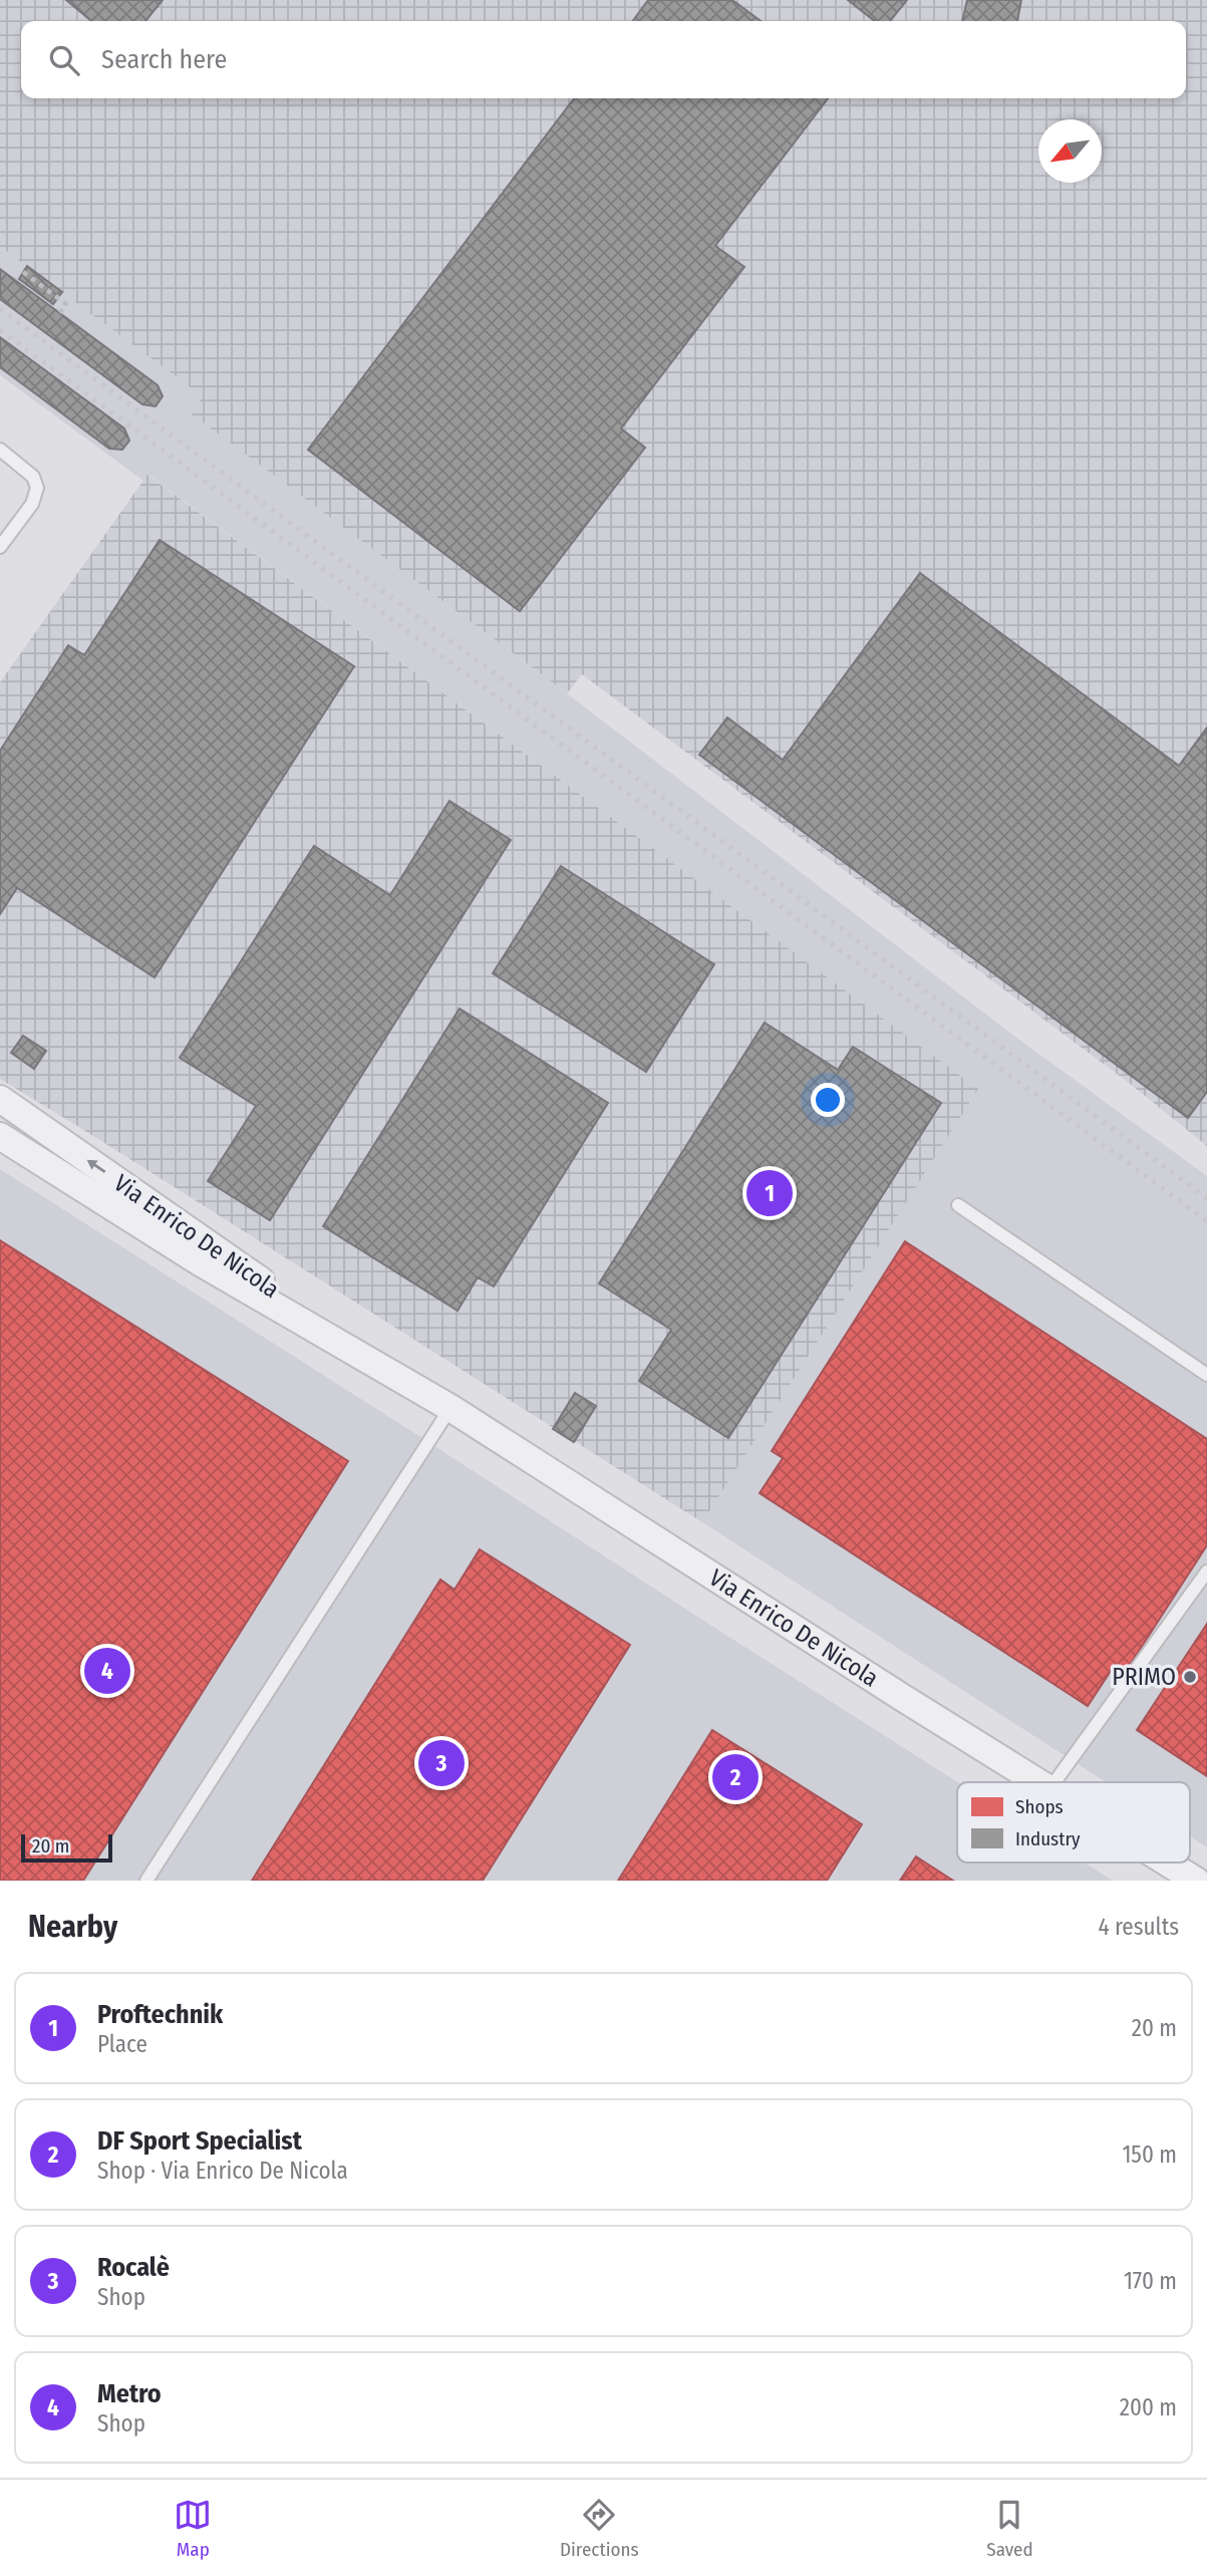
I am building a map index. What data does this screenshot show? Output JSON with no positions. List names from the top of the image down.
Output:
{
  "streets": {
    "street": ["Via Enrico De Nicola"]
  },
  "places": ["PRIMO"],
  "legend": ["Shops", "Industry"],
  "scale_bar": "20 m",
  "north": "bottom left",
  "page": {
    "search": "Search here",
    "pins": [
      "1",
      "4",
      "3",
      "2"
    ],
    "scale": "20 m",
    "heading": ["Nearby", "4 results"],
    "list": [
      {
        "mark": "1",
        "name": "Proftechnik",
        "note": "Place",
        "value": "20 m"
      },
      {
        "mark": "2",
        "name": "DF Sport Specialist",
        "note": "Shop · Via Enrico De Nicola",
        "value": "150 m"
      },
      {
        "mark": "3",
        "name": "Rocalè",
        "note": "Shop",
        "value": "170 m"
      },
      {
        "mark": "4",
        "name": "Metro",
        "note": "Shop",
        "value": "200 m"
      }
    ],
    "nav": ["Map", "Directions", "Saved"]
  }
}
